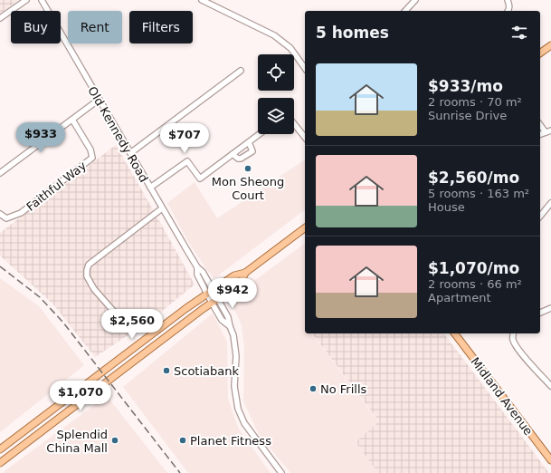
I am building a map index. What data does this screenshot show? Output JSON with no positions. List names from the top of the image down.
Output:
{
  "streets": {
    "main road": ["Midland Avenue"],
    "street": ["Old Kennedy Road", "Faithful Way"]
  },
  "places": [
    "Mon Sheong Court",
    "Scotiabank",
    "No Frills",
    "Splendid China Mall",
    "Planet Fitness"
  ],
  "page": {
    "chip": ["Buy", "Rent", "Filters"],
    "heading": "5 homes",
    "list": [
      {
        "name": "$933/mo",
        "note": "2 rooms · 70 m² · Sunrise Drive"
      },
      {
        "name": "$2,560/mo",
        "note": "5 rooms · 163 m² · House"
      },
      {
        "name": "$1,070/mo",
        "note": "2 rooms · 66 m² · Apartment"
      }
    ],
    "price": [
      "$933",
      "$707",
      "$942",
      "$2,560",
      "$1,070"
    ]
  }
}
